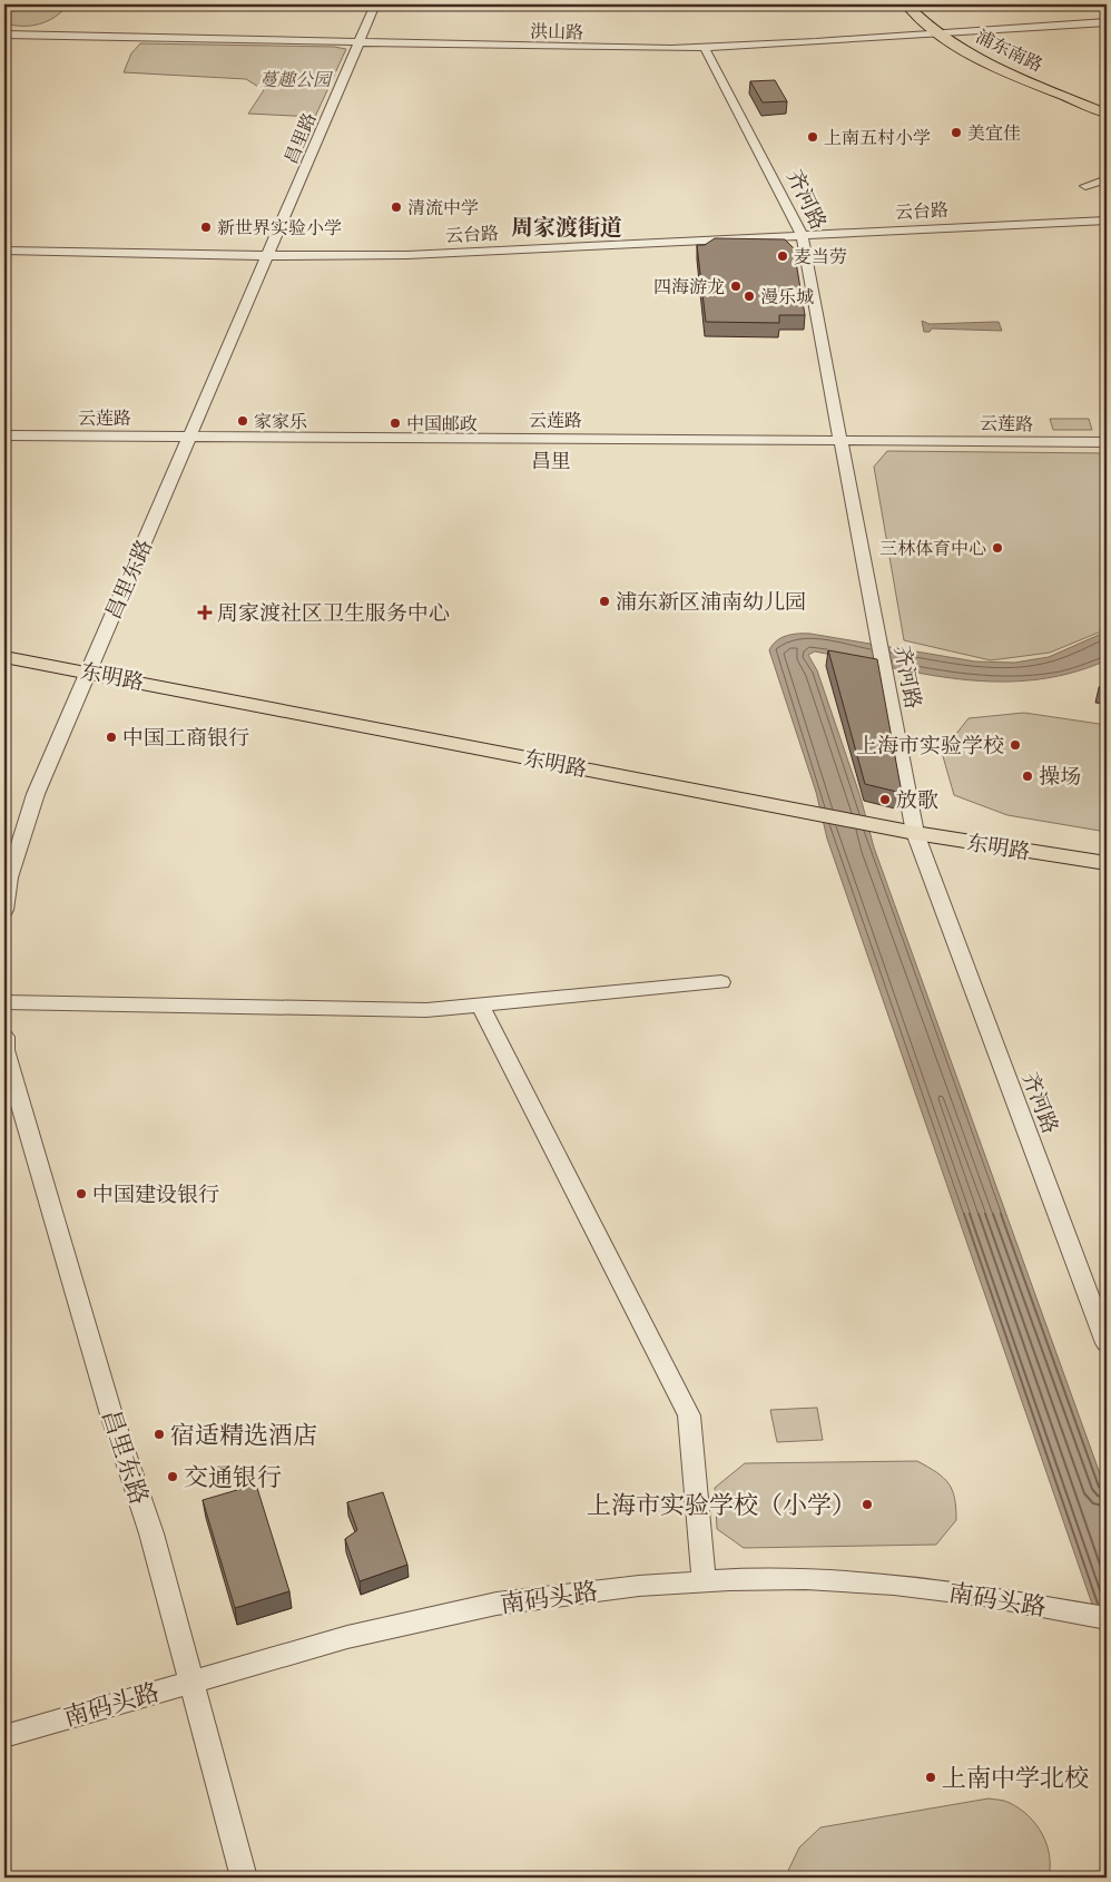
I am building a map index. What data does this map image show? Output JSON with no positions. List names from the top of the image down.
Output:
{
  "streets": {
    "main road": ["浦东南路", "东明路"],
    "street": [
      "洪山路",
      "昌里路",
      "齐河路",
      "云台路",
      "云莲路",
      "昌里东路",
      "南码头路"
    ]
  },
  "crossings": [
    ["洪山路", "浦东南路"],
    ["洪山路", "昌里路"],
    ["洪山路", "齐河路"],
    ["昌里路", "云台路"],
    ["昌里路", "昌里东路"],
    ["齐河路", "云台路"],
    ["齐河路", "云莲路"],
    ["齐河路", "东明路"],
    ["云台路", "昌里东路"],
    ["云莲路", "昌里东路"],
    ["昌里东路", "东明路"],
    ["昌里东路", "南码头路"]
  ],
  "districts": ["周家渡街道", "昌里"],
  "parks": ["蔓趣公园"],
  "places": {
    "other": [
      "美宜佳",
      "上南五村小学",
      "清流中学",
      "新世界实验小学",
      "麦当劳",
      "四海游龙",
      "漫乐城",
      "家家乐",
      "中国邮政",
      "三林体育中心",
      "浦东新区浦南幼儿园",
      "中国工商银行",
      "上海市实验学校",
      "操场",
      "放歌",
      "中国建设银行",
      "宿适精选酒店",
      "交通银行",
      "上海市实验学校（小学）",
      "上南中学北校"
    ],
    "health": ["周家渡社区卫生服务中心"]
  }
}
